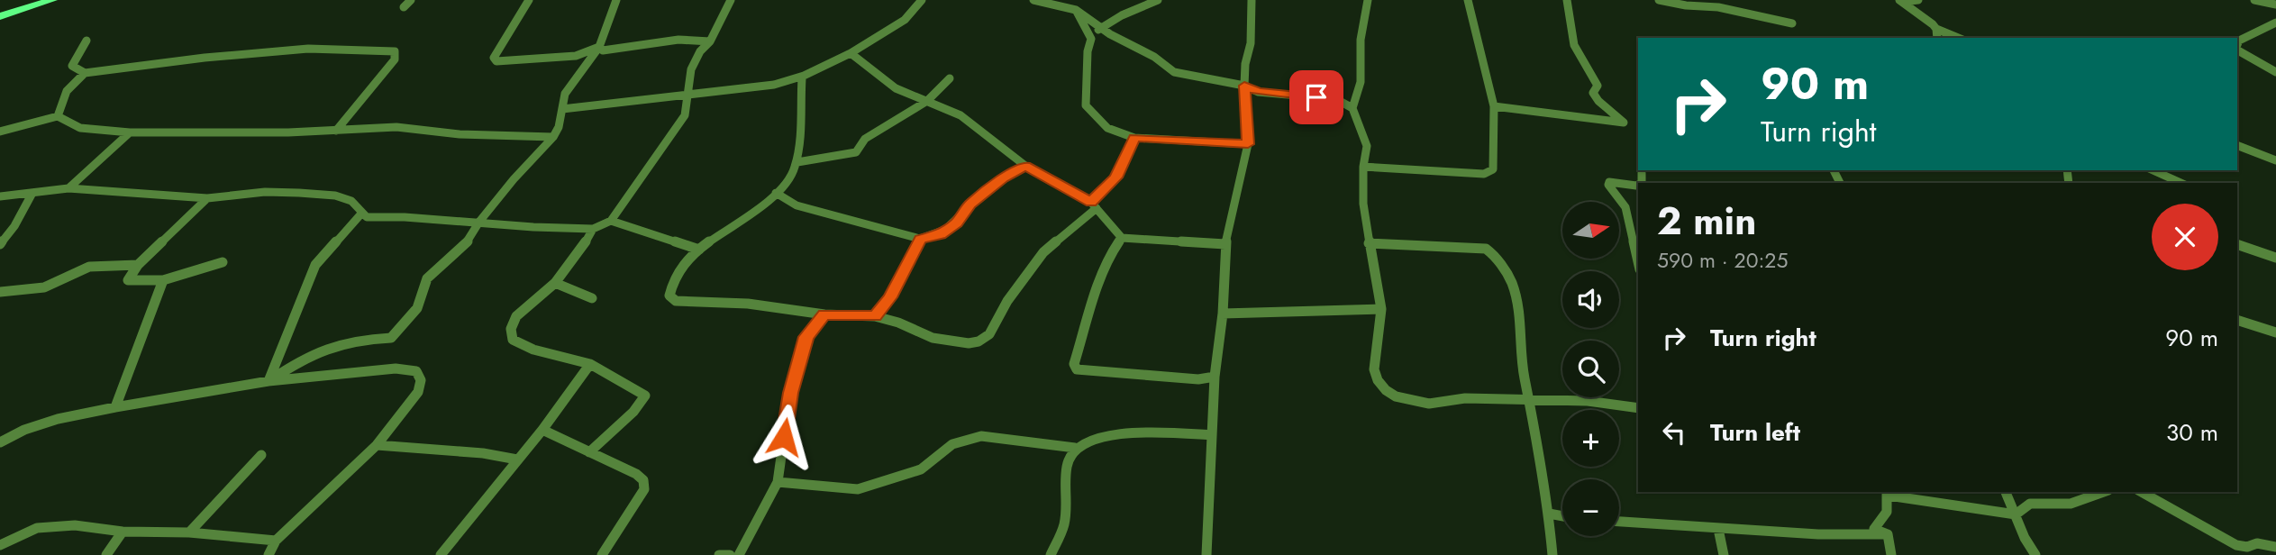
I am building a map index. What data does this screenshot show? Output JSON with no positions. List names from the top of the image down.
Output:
{
  "north": "right",
  "page": {
    "turn": ["90 m", "Turn right"],
    "heading": ["2 min", "590 m · 20:25"],
    "map_buttons": ["+", "−"],
    "list": [
      {
        "name": "Turn right",
        "value": "90 m"
      },
      {
        "name": "Turn left",
        "value": "30 m"
      }
    ]
  }
}
